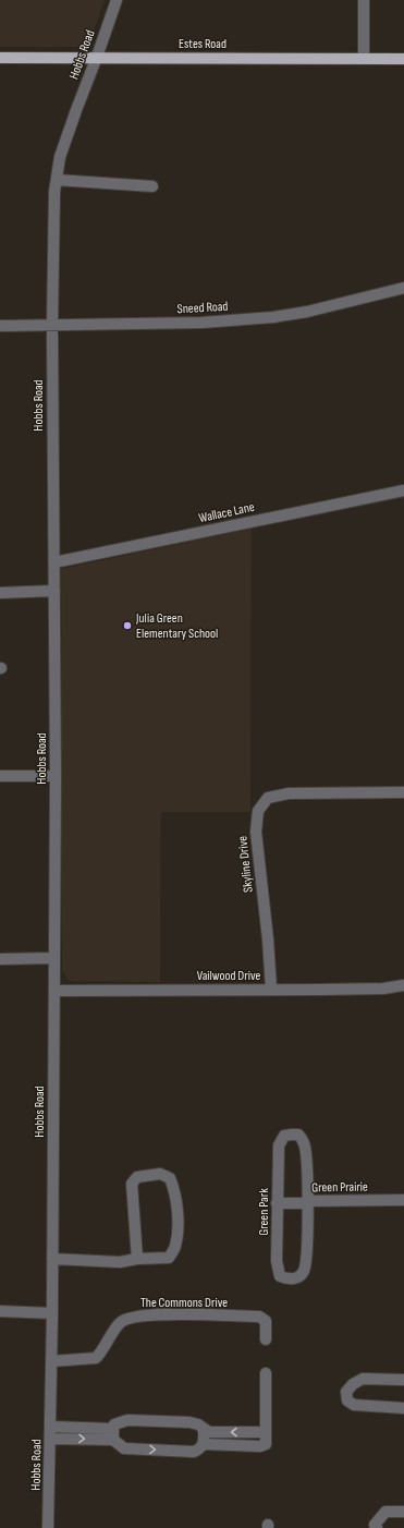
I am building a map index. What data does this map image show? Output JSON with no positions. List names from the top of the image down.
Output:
{
  "streets": {
    "main road": ["Estes Road"],
    "street": [
      "Hobbs Road",
      "Sneed Road",
      "Wallace Lane",
      "Skyline Drive",
      "Vailwood Drive",
      "Green Prairie",
      "Green Park",
      "The Commons Drive"
    ]
  },
  "crossings": [
    ["Estes Road", "Hobbs Road"],
    ["Hobbs Road", "Sneed Road"],
    ["Hobbs Road", "Wallace Lane"],
    ["Hobbs Road", "Vailwood Drive"],
    ["Hobbs Road", "The Commons Drive"],
    ["Skyline Drive", "Vailwood Drive"],
    ["Green Prairie", "Green Park"]
  ],
  "places": ["Julia Green Elementary School"]
}
